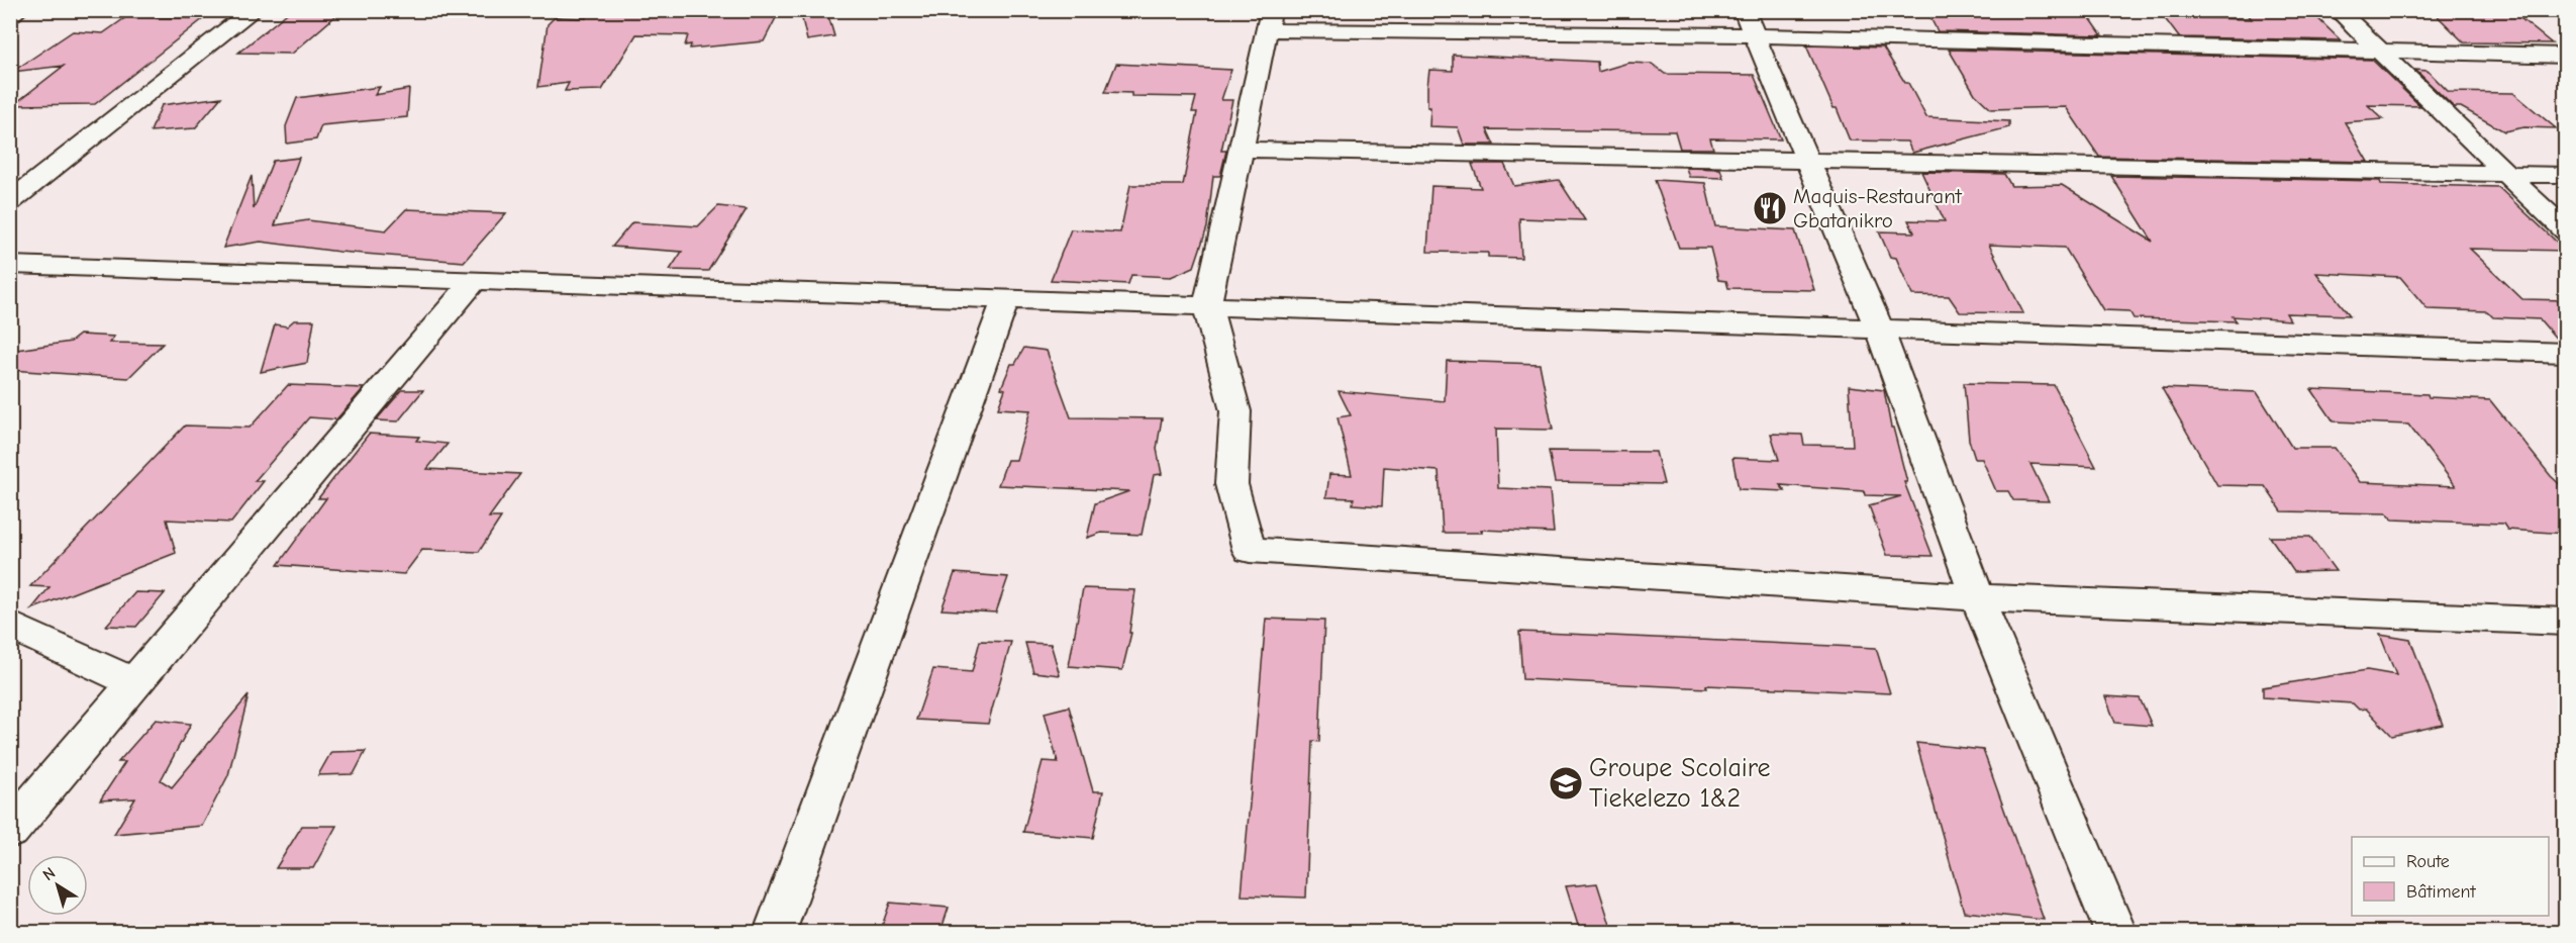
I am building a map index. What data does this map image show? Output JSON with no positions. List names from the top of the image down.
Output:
{
  "places": {
    "restaurant": ["Maquis-Restaurant Gbatanikro"],
    "school or university": ["Groupe Scolaire Tiekelezo 1&2"]
  },
  "legend": ["Route", "Bâtiment"],
  "north": "top left"
}
